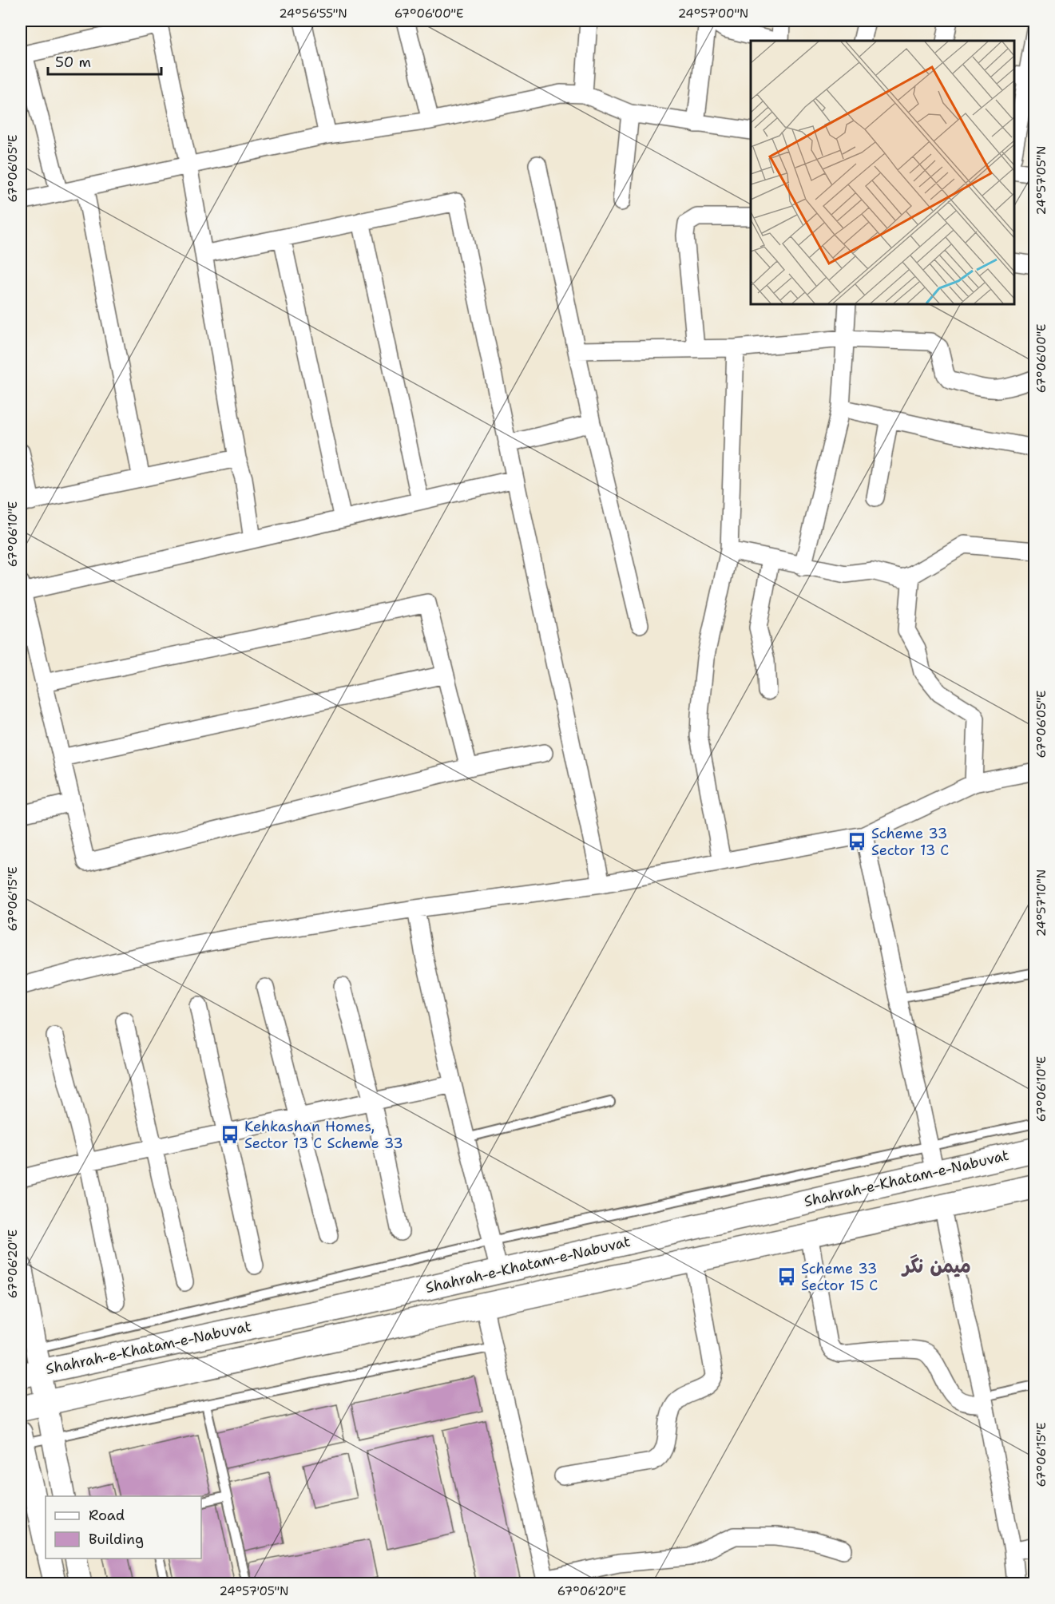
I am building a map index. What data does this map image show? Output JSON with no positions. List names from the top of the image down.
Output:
{
  "streets": {
    "main road": ["Shahrah-e-Khatam-e-Nabuvat"]
  },
  "districts": ["میمن نگر"],
  "places": {
    "bus stop": ["Scheme 33 Sector 13 C", "Kehkashan Homes, Sector 13 C Scheme 33", "Scheme 33 Sector 15 C"]
  },
  "legend": ["Road", "Building"],
  "scale_bar": "50 m",
  "coordinates": [
    "24°56'55\"N",
    "67°06'00\"E",
    "24°57'00\"N",
    "67°06'05\"E",
    "24°57'05\"N",
    "67°06'10\"E",
    "67°06'15\"E",
    "24°57'10\"N",
    "67°06'20\"E"
  ]
}
